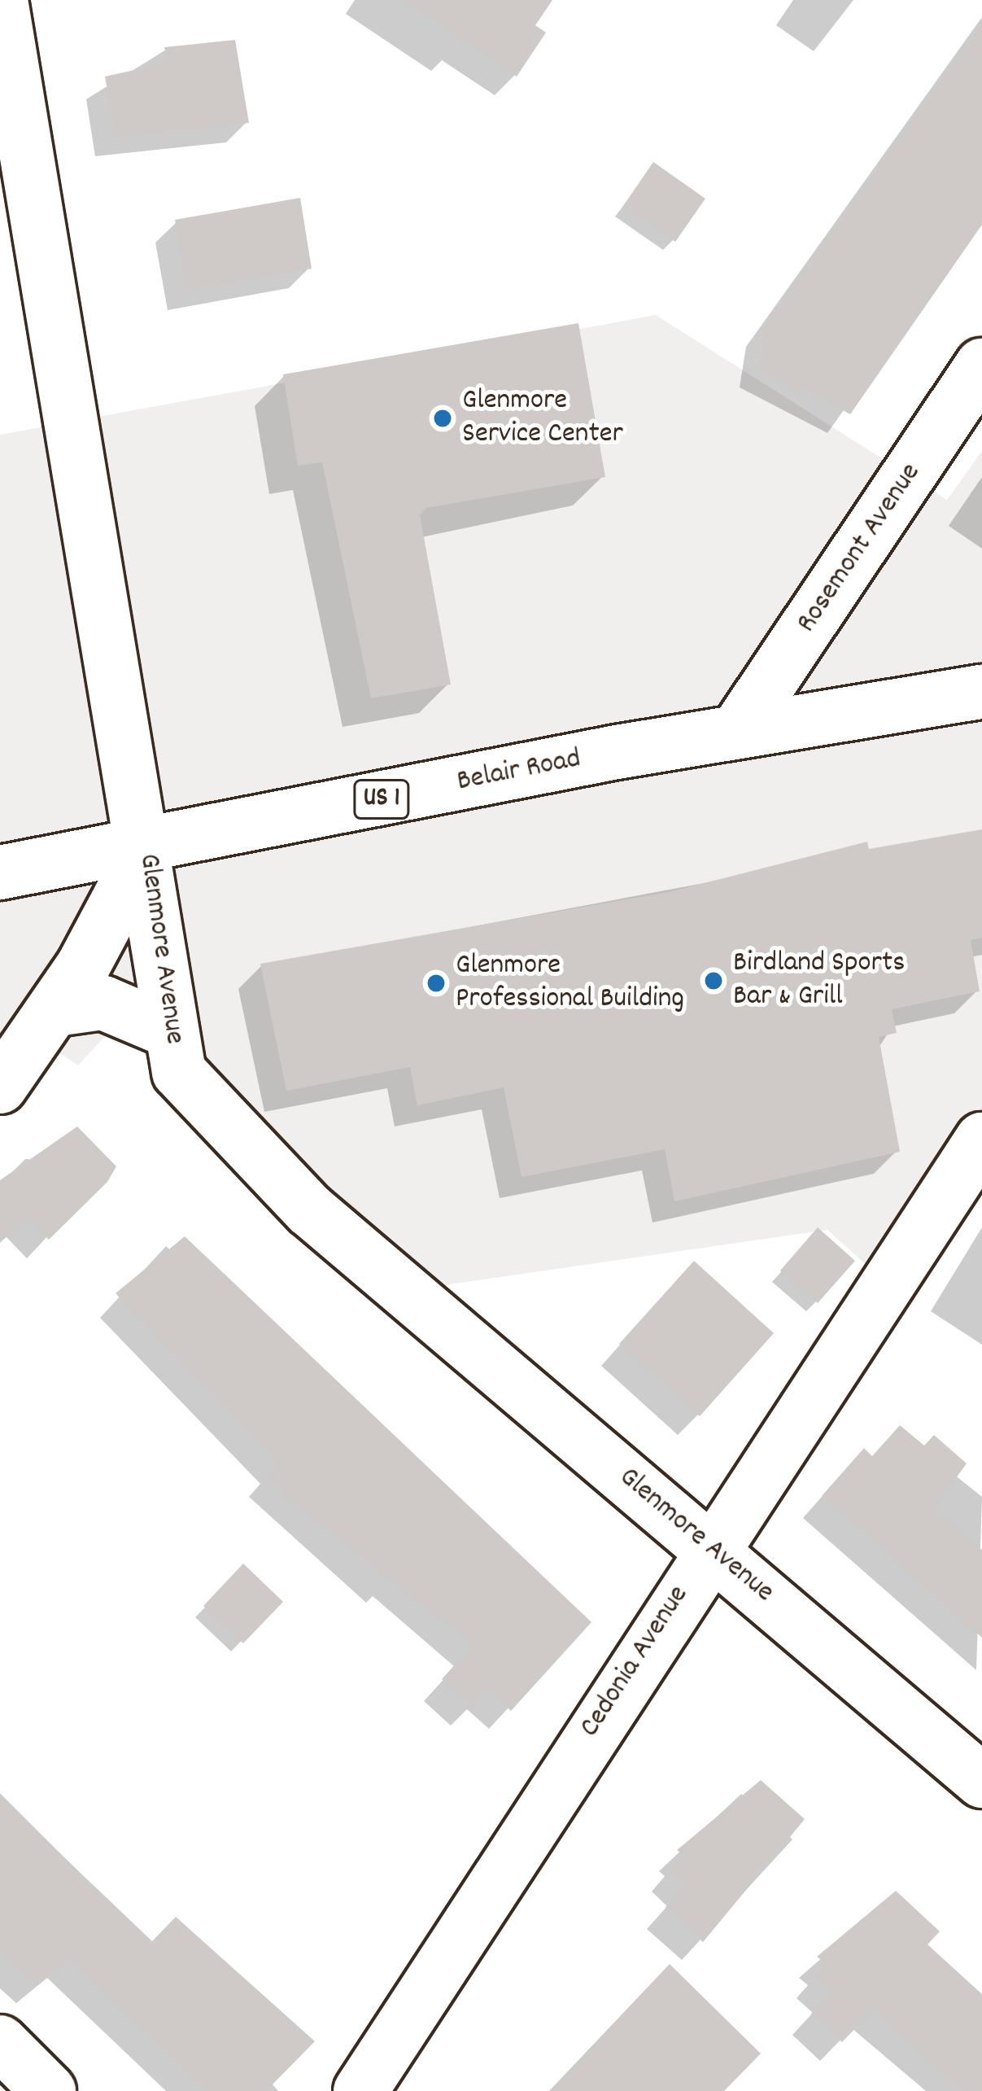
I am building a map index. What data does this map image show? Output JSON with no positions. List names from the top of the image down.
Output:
{
  "streets": {
    "street": [
      "Rosemont Avenue",
      "Belair Road",
      "US 1",
      "Glenmore Avenue",
      "Cedonia Avenue"
    ]
  },
  "crossings": [
    ["Rosemont Avenue", "Belair Road"],
    ["Belair Road", "Glenmore Avenue"],
    ["Glenmore Avenue", "Cedonia Avenue"]
  ],
  "places": ["Glenmore Service Center", "Birdland Sports Bar & Grill", "Glenmore Professional Building"]
}
